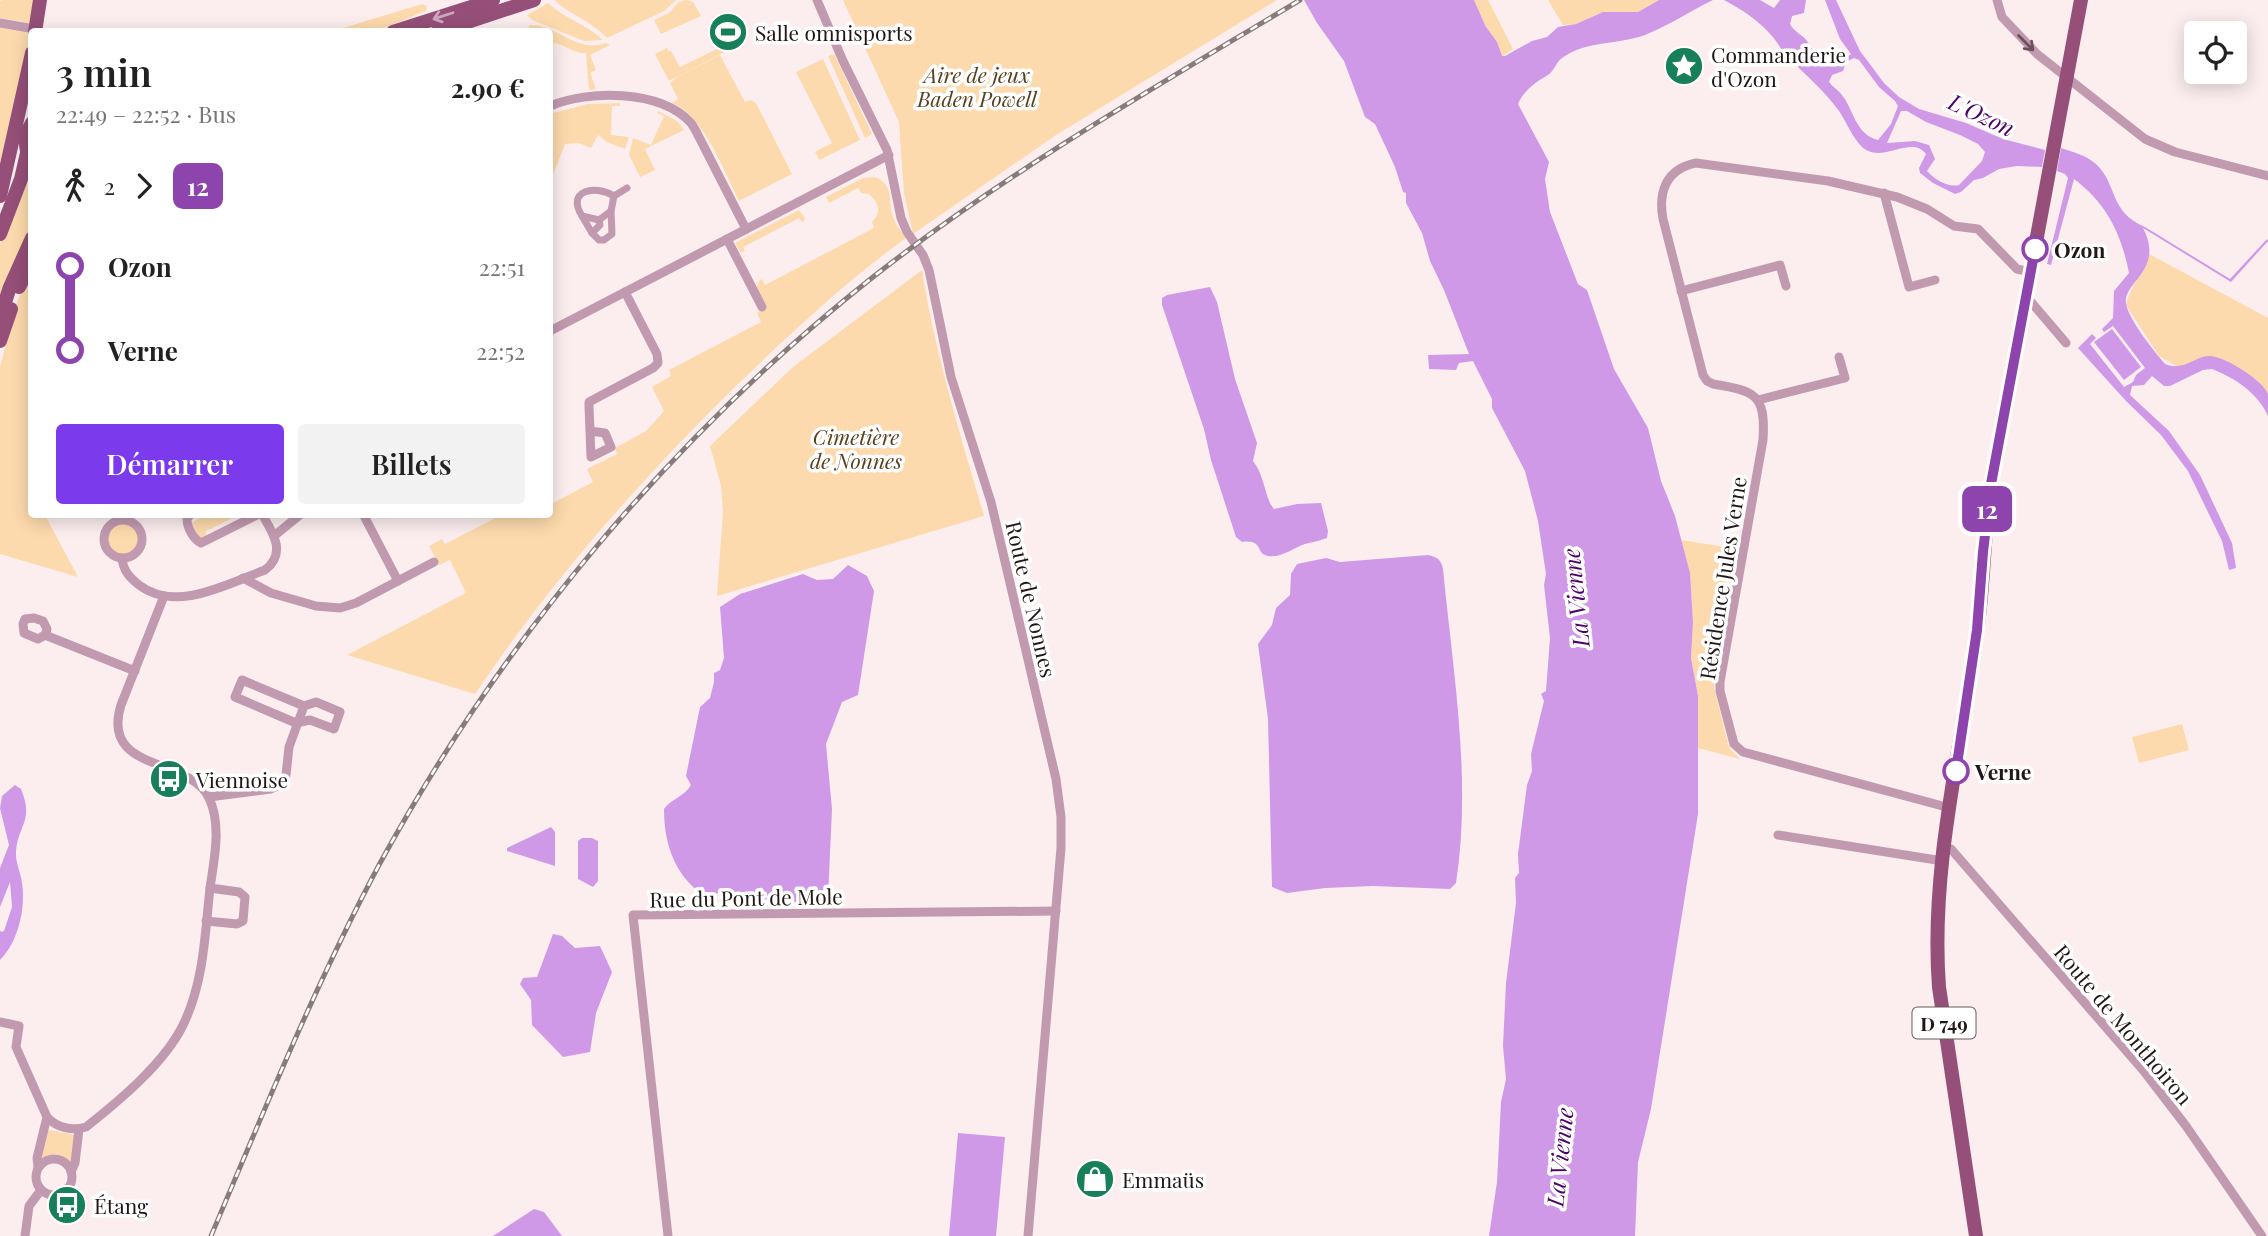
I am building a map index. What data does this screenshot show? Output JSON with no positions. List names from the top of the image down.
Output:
{
  "streets": {
    "main road": ["D 749"],
    "street": [
      "Résidence Jules Verne",
      "Route de Nonnes",
      "Rue du Pont de Mole",
      "Route de Monthoiron"
    ]
  },
  "crossings": [
    ["Résidence Jules Verne", "D 749"],
    ["Route de Nonnes", "Rue du Pont de Mole"],
    ["D 749", "Route de Monthoiron"]
  ],
  "water": ["L'Ozon", "La Vienne"],
  "parks": ["Aire de jeux Baden Powell", "Cimetière de Nonnes"],
  "places": {
    "sports": ["Salle omnisports"],
    "place": ["Commanderie d'Ozon"],
    "other": ["Ozon", "Verne"],
    "bus stop": ["Viennoise", "Étang"],
    "shop": ["Emmaüs"]
  },
  "lines": ["bus line 12"],
  "page": {
    "on_map": "12",
    "heading": ["3 min", "22:49 – 22:52 · Bus", "2.90 €"],
    "legs": ["2", "12"],
    "list": [
      {
        "name": "Ozon",
        "value": "22:51"
      },
      {
        "name": "Verne",
        "value": "22:52"
      }
    ],
    "buttons": ["Démarrer", "Billets"]
  }
}
